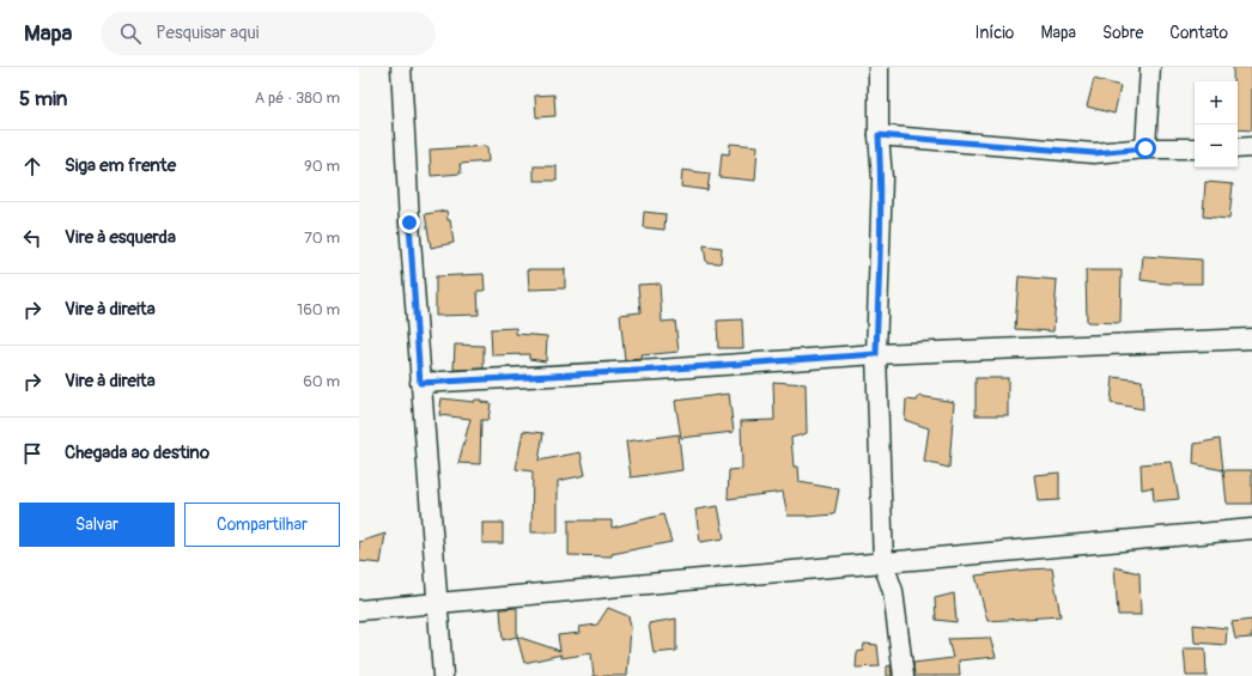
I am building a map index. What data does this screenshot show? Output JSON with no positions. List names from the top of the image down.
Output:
{
  "page": {
    "header": "Mapa",
    "search": "Pesquisar aqui",
    "nav": [
      "Início",
      "Mapa",
      "Sobre",
      "Contato"
    ],
    "heading": ["5 min", "A pé · 380 m"],
    "map_buttons": ["+", "−"],
    "list": [
      ["Siga em frente", "90 m"],
      ["Vire à esquerda", "70 m"],
      ["Vire à direita", "160 m"],
      ["Vire à direita", "60 m"],
      "Chegada ao destino"
    ],
    "buttons": ["Salvar", "Compartilhar"]
  }
}
